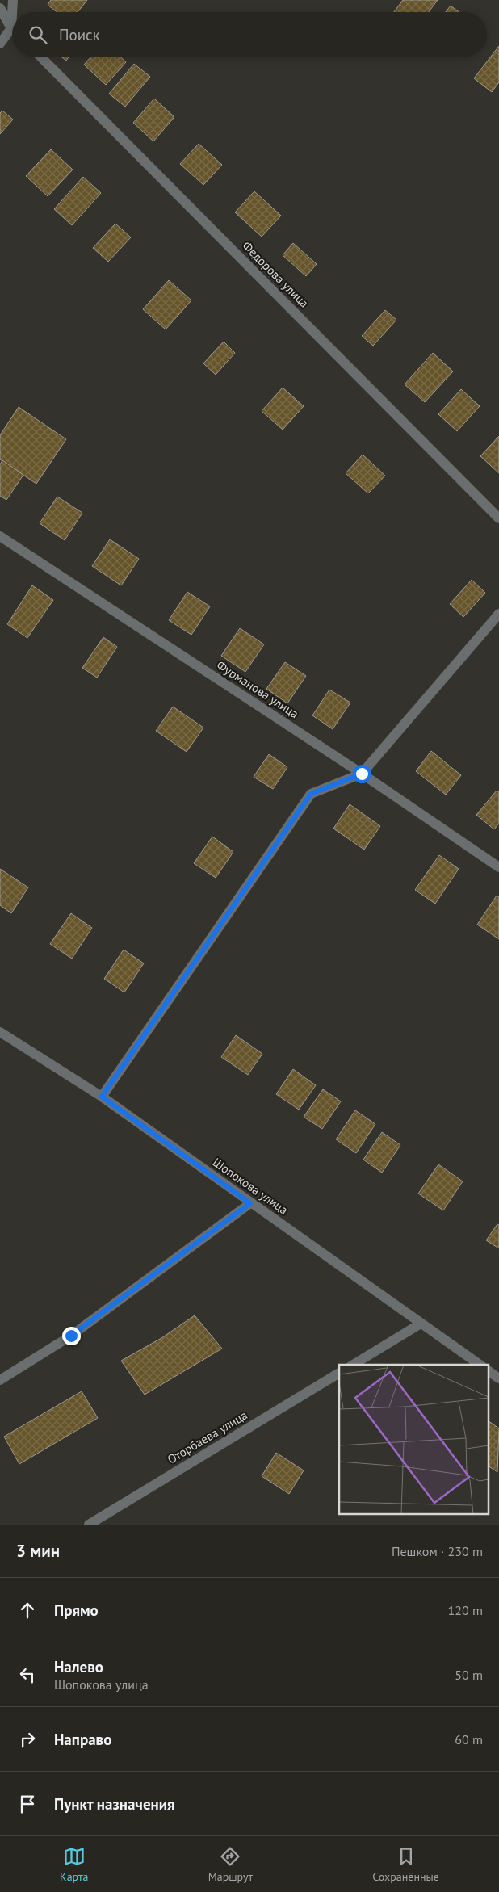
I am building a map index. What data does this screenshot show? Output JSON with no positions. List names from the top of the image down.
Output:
{
  "streets": {
    "street": [
      "Федорова улица",
      "Фурманова улица",
      "Шопокова улица",
      "Оторбаева улица"
    ]
  },
  "page": {
    "search": "Поиск",
    "heading": ["3 мин", "Пешком · 230 m"],
    "list": [
      ["Прямо", "120 m"],
      ["Налево", "Шопокова улица", "50 m"],
      ["Направо", "60 m"],
      "Пункт назначения"
    ],
    "nav": ["Карта", "Маршрут", "Сохранённые"]
  }
}
